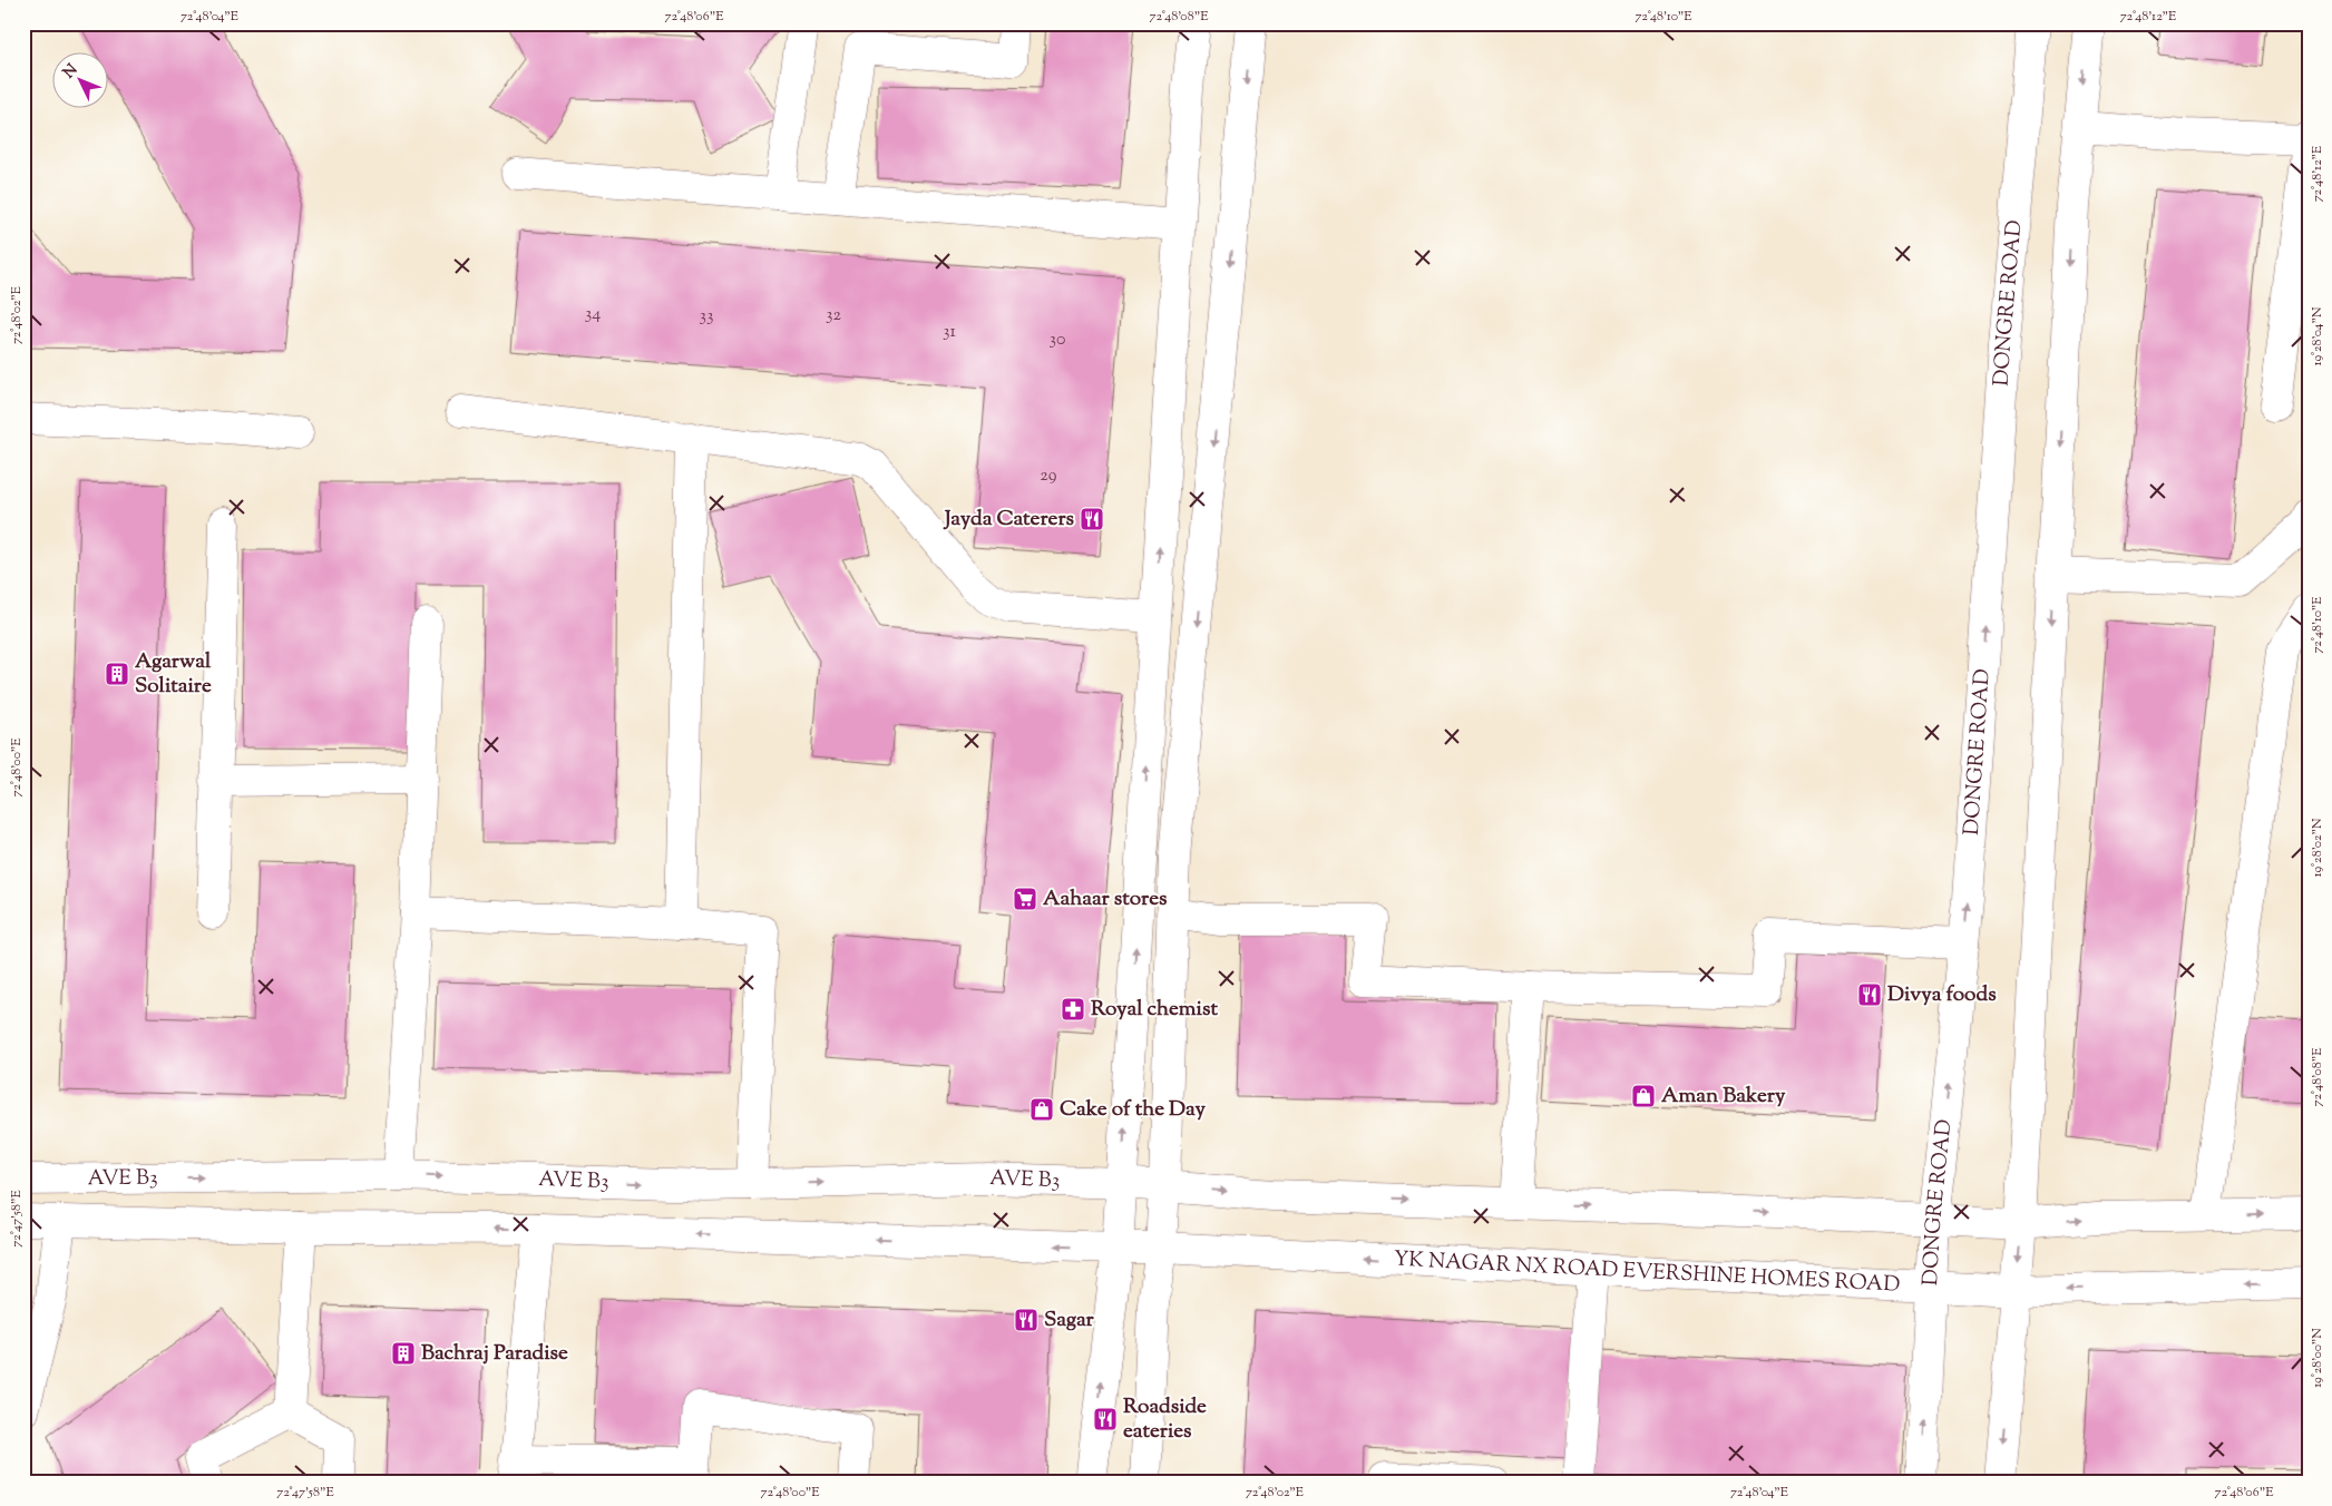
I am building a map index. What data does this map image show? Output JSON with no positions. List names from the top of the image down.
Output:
{
  "streets": {
    "street": ["DONGRE ROAD", "AVE B3", "YK NAGAR NX ROAD EVERSHINE HOMES ROAD"]
  },
  "crossings": [
    ["DONGRE ROAD", "YK NAGAR NX ROAD EVERSHINE HOMES ROAD"],
    ["AVE B3", "YK NAGAR NX ROAD EVERSHINE HOMES ROAD"]
  ],
  "places": {
    "restaurant": [
      "Jayda Caterers",
      "Divya foods",
      "Sagar",
      "Roadside eateries"
    ],
    "building": ["Agarwal Solitaire", "Bachraj Paradise"],
    "supermarket": ["Aahaar stores"],
    "pharmacy": ["Royal chemist"],
    "shop": ["Aman Bakery", "Cake of the Day"]
  },
  "house_numbers": [
    "34",
    "32",
    "33",
    "31",
    "30",
    "29"
  ],
  "north": "top left",
  "coordinates": [
    "72°48'04\"E",
    "72°48'06\"E",
    "72°48'08\"E",
    "72°48'10\"E",
    "72°48'12\"E",
    "72°48'02\"E",
    "19°28'04\"N",
    "72°48'00\"E",
    "19°28'02\"N",
    "72°47'58\"E",
    "19°28'00\"N"
  ]
}
